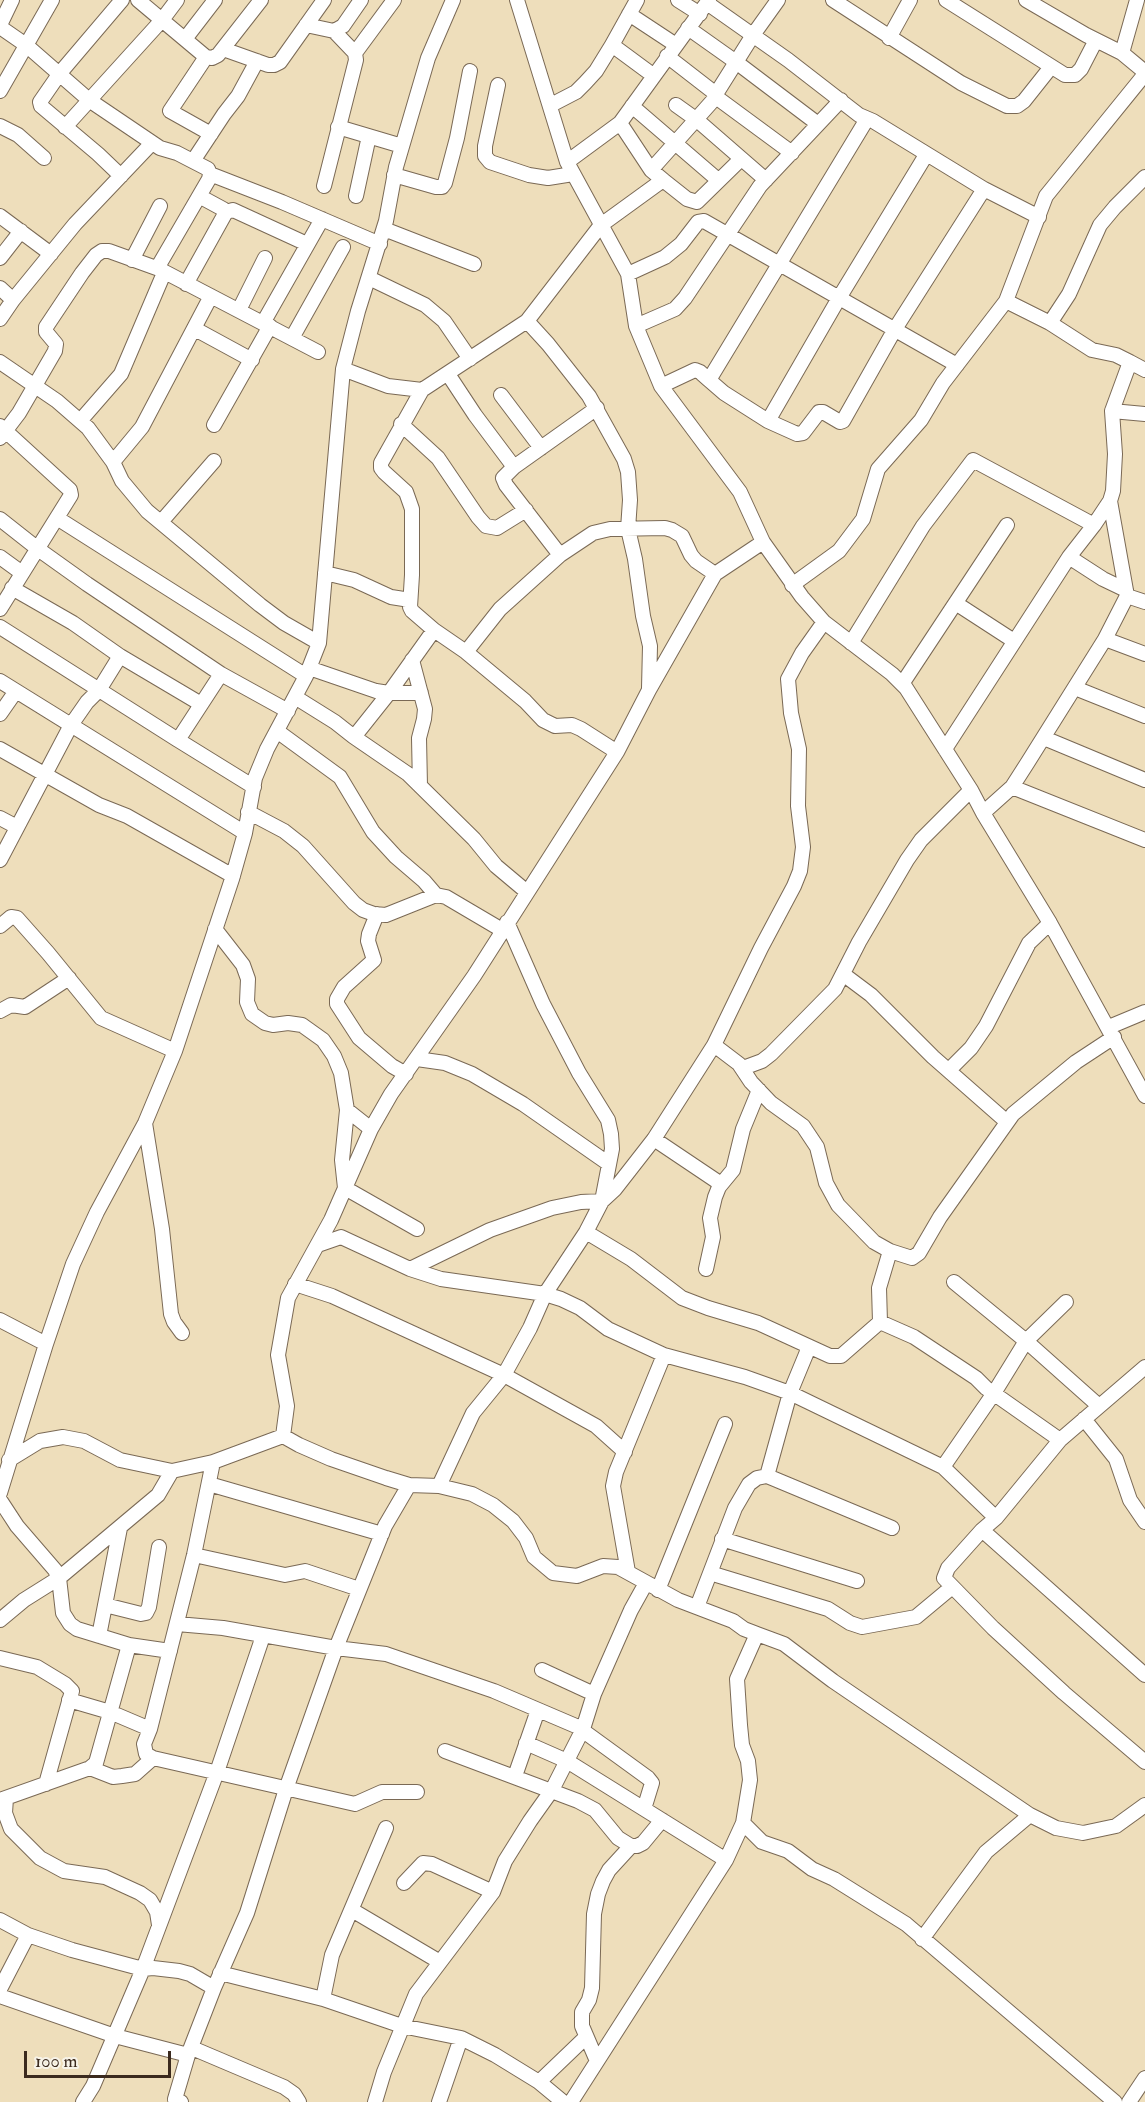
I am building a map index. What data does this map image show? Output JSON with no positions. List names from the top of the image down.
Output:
{
  "scale_bar": "100 m"
}
